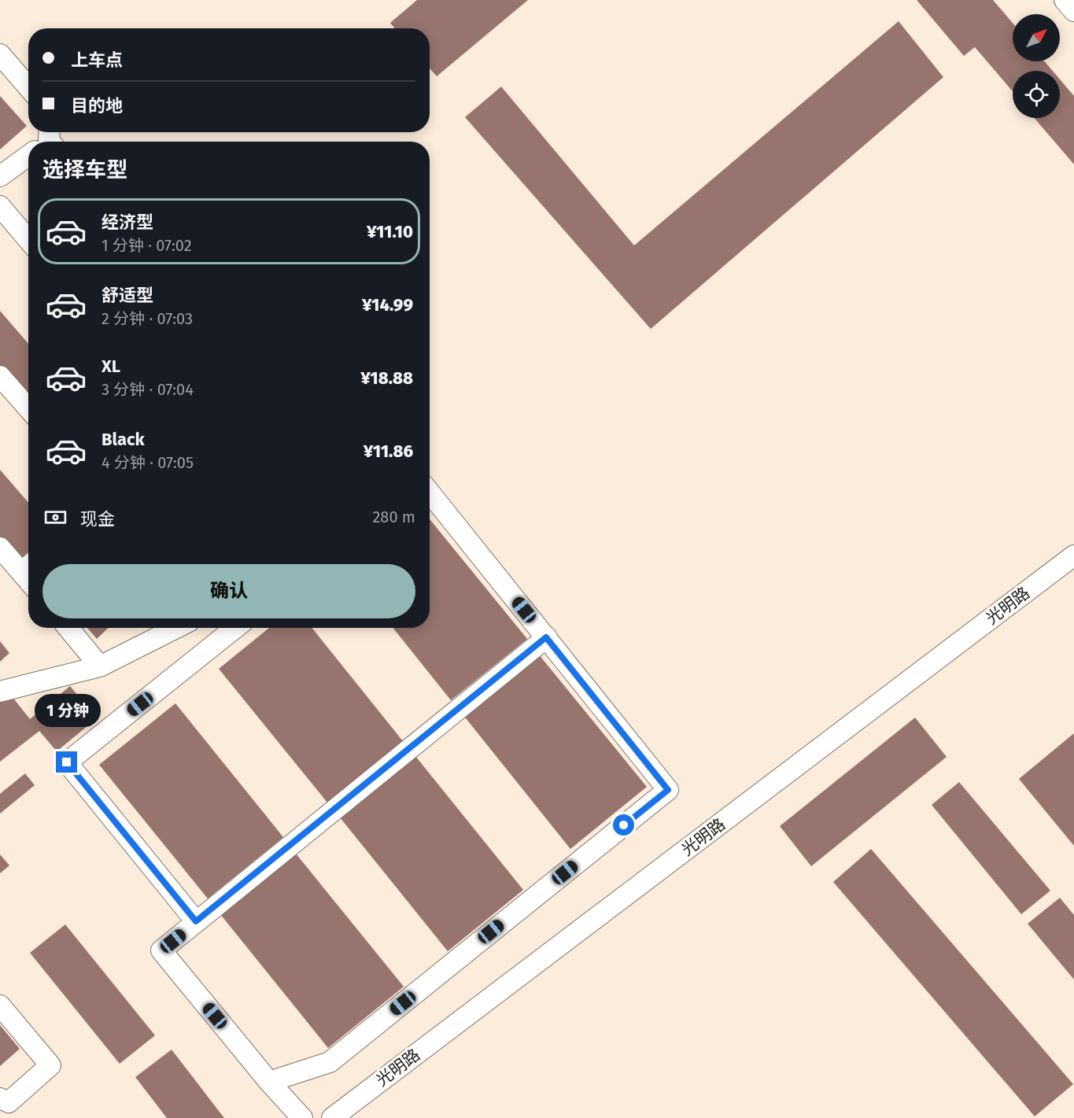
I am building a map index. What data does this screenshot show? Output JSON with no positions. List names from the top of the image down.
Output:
{
  "streets": {
    "street": ["光明路"]
  },
  "north": "top right",
  "page": {
    "banner": ["上车点", "目的地"],
    "heading": "选择车型",
    "list": [
      {
        "name": "经济型",
        "note": "1 分钟 · 07:02",
        "value": "¥11.10"
      },
      {
        "name": "舒适型",
        "note": "2 分钟 · 07:03",
        "value": "¥14.99"
      },
      {
        "name": "XL",
        "note": "3 分钟 · 07:04",
        "value": "¥18.88"
      },
      {
        "name": "Black",
        "note": "4 分钟 · 07:05",
        "value": "¥11.86"
      }
    ],
    "pay": ["现金", "280 m"],
    "buttons": "确认",
    "bubble": "1 分钟"
  }
}
